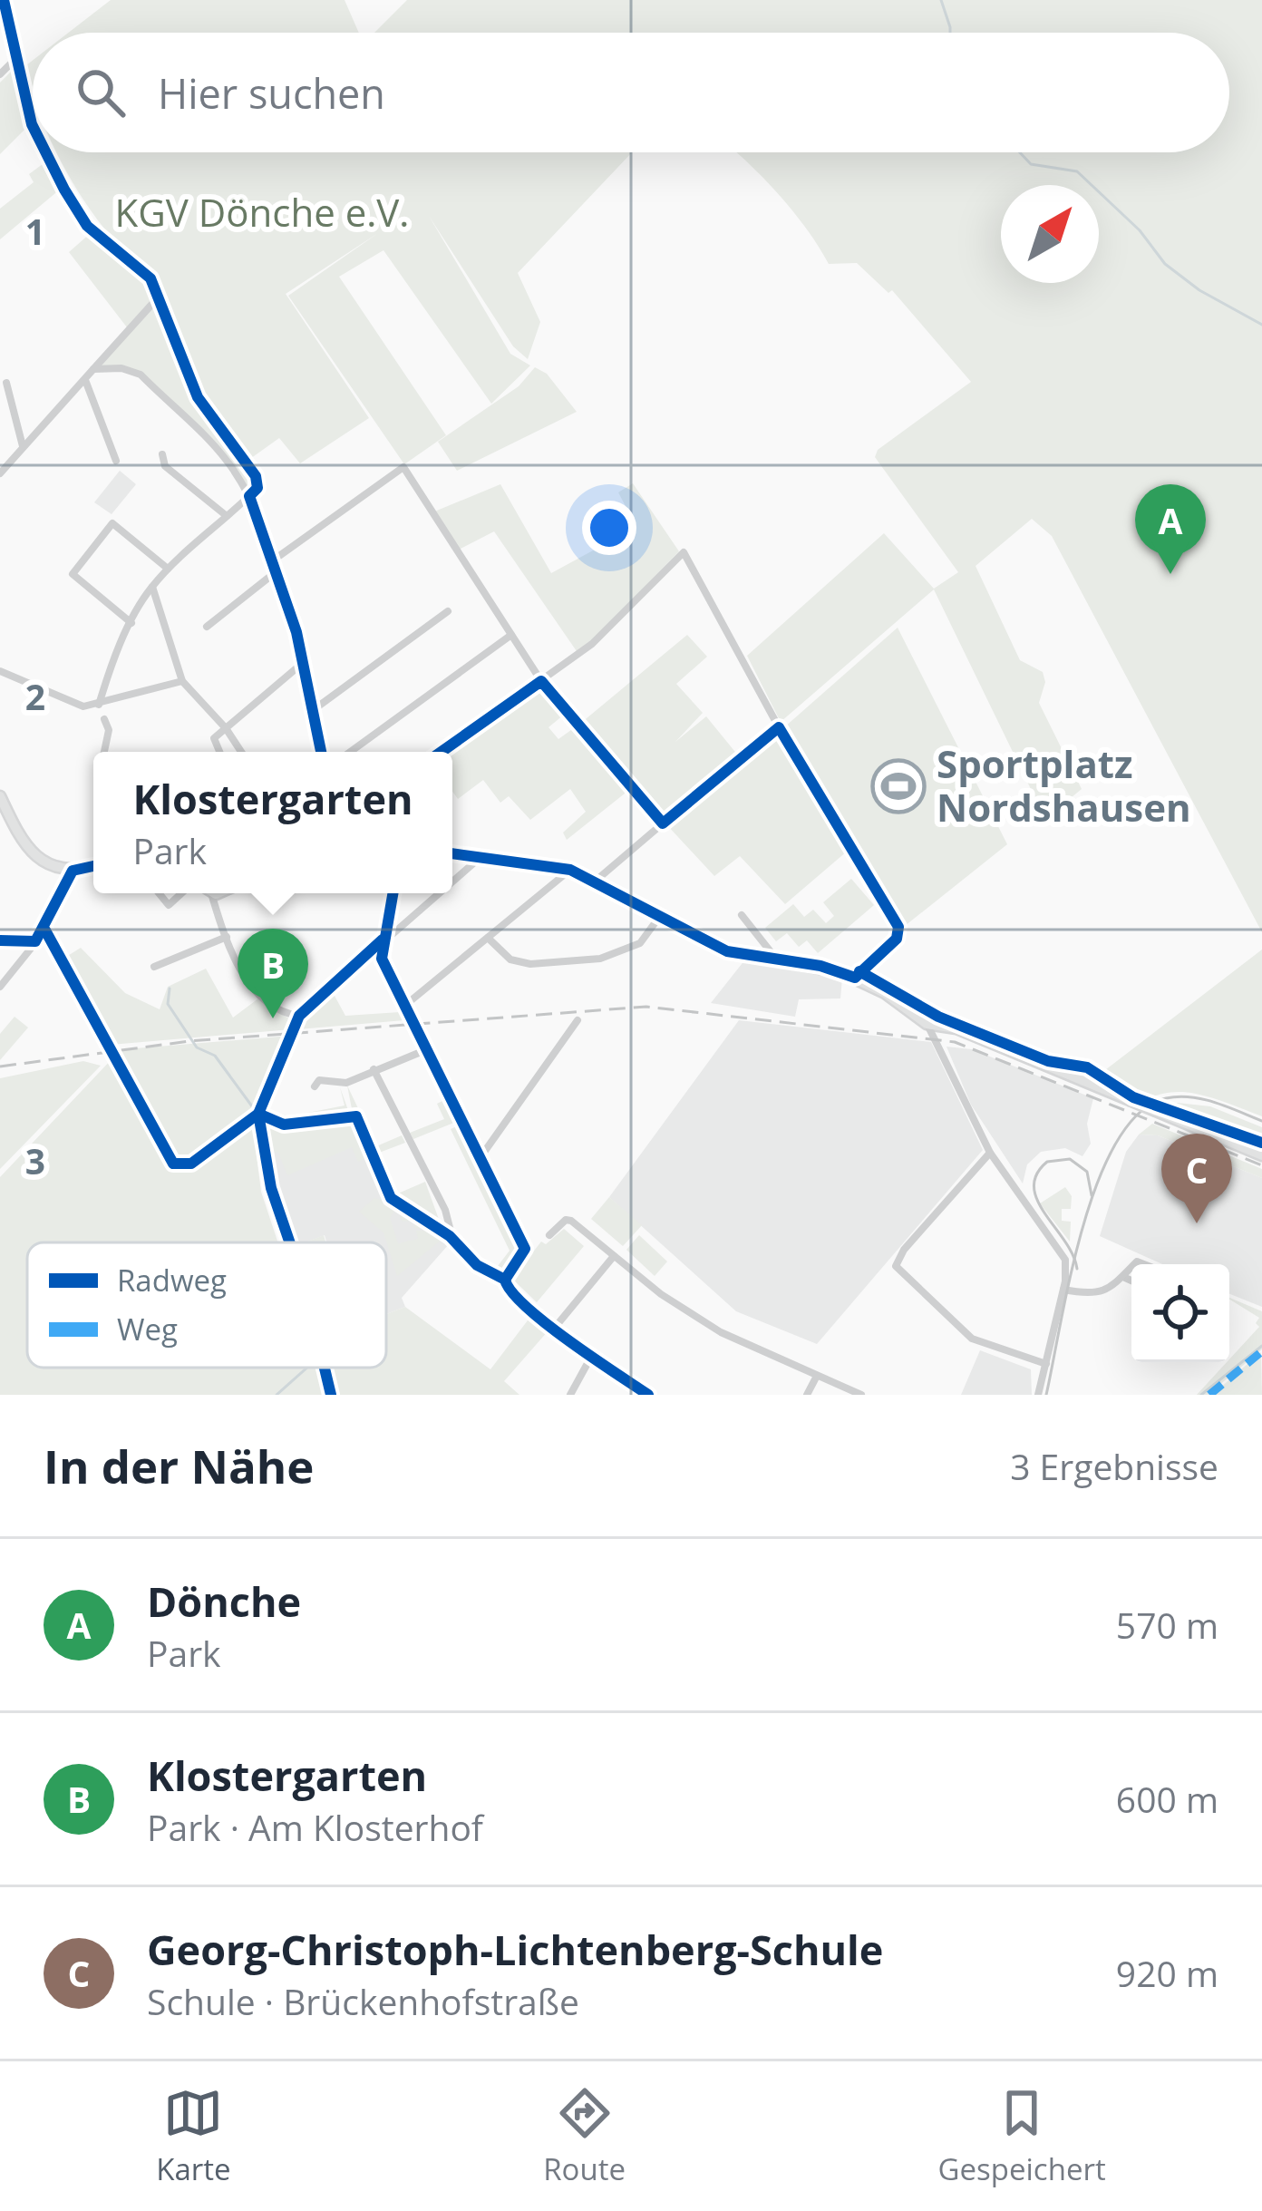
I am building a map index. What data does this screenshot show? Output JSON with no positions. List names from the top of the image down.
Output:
{
  "parks": ["KGV Dönche e.V."],
  "places": {
    "sports": ["Sportplatz Nordshausen"]
  },
  "legend": ["Radweg", "Weg"],
  "north": "top right",
  "page": {
    "search": "Hier suchen",
    "pins": ["A", "B", "C"],
    "popup": ["Klostergarten", "Park"],
    "heading": ["In der Nähe", "3 Ergebnisse"],
    "list": [
      {
        "mark": "A",
        "name": "Dönche",
        "note": "Park",
        "value": "570 m"
      },
      {
        "mark": "B",
        "name": "Klostergarten",
        "note": "Park · Am Klosterhof",
        "value": "600 m"
      },
      {
        "mark": "C",
        "name": "Georg-Christoph-Lichtenberg-Schule",
        "note": "Schule · Brückenhofstraße",
        "value": "920 m"
      }
    ],
    "nav": ["Karte", "Route", "Gespeichert"]
  },
  "grid": {
    "rows": ["1", "2", "3"]
  }
}
